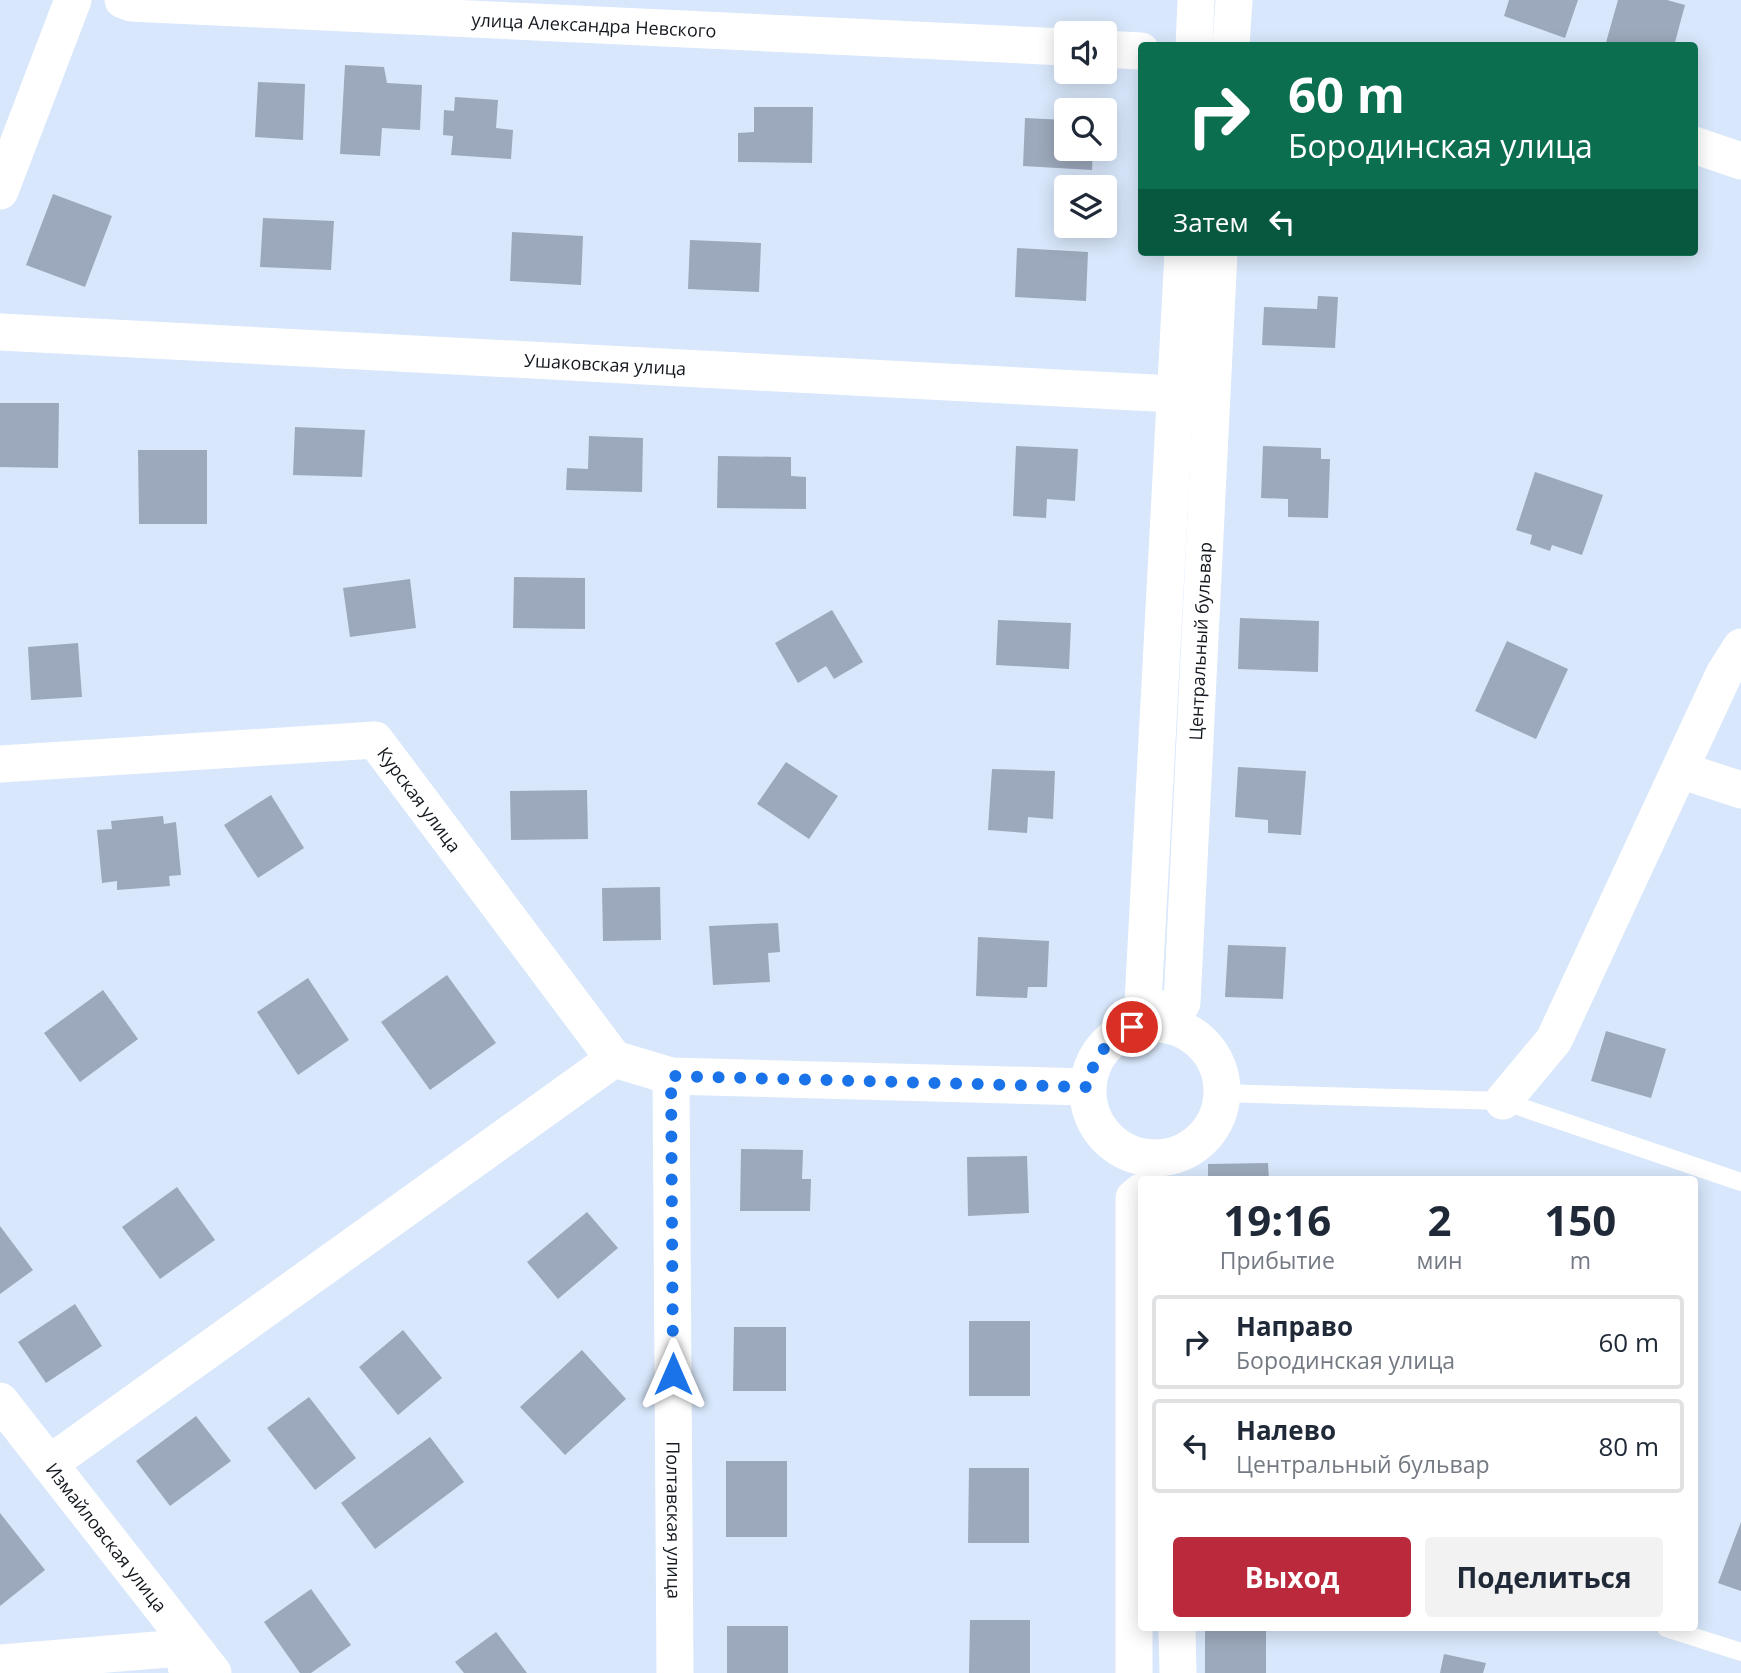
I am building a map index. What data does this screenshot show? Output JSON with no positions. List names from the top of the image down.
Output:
{
  "streets": {
    "street": [
      "улица Александра Невского",
      "Ушаковская улица",
      "Центральный бульвар",
      "Курская улица",
      "Полтавская улица",
      "Измайловская улица"
    ]
  },
  "crossings": [
    ["Ушаковская улица", "Центральный бульвар"]
  ],
  "page": {
    "turn": ["60 m", "Бородинская улица"],
    "then": "Затем",
    "eta": [
      "19:16",
      "Прибытие",
      "2",
      "мин",
      "150",
      "m"
    ],
    "list": [
      {
        "name": "Направо",
        "note": "Бородинская улица",
        "value": "60 m"
      },
      {
        "name": "Налево",
        "note": "Центральный бульвар",
        "value": "80 m"
      }
    ],
    "buttons": ["Выход", "Поделиться"]
  }
}
